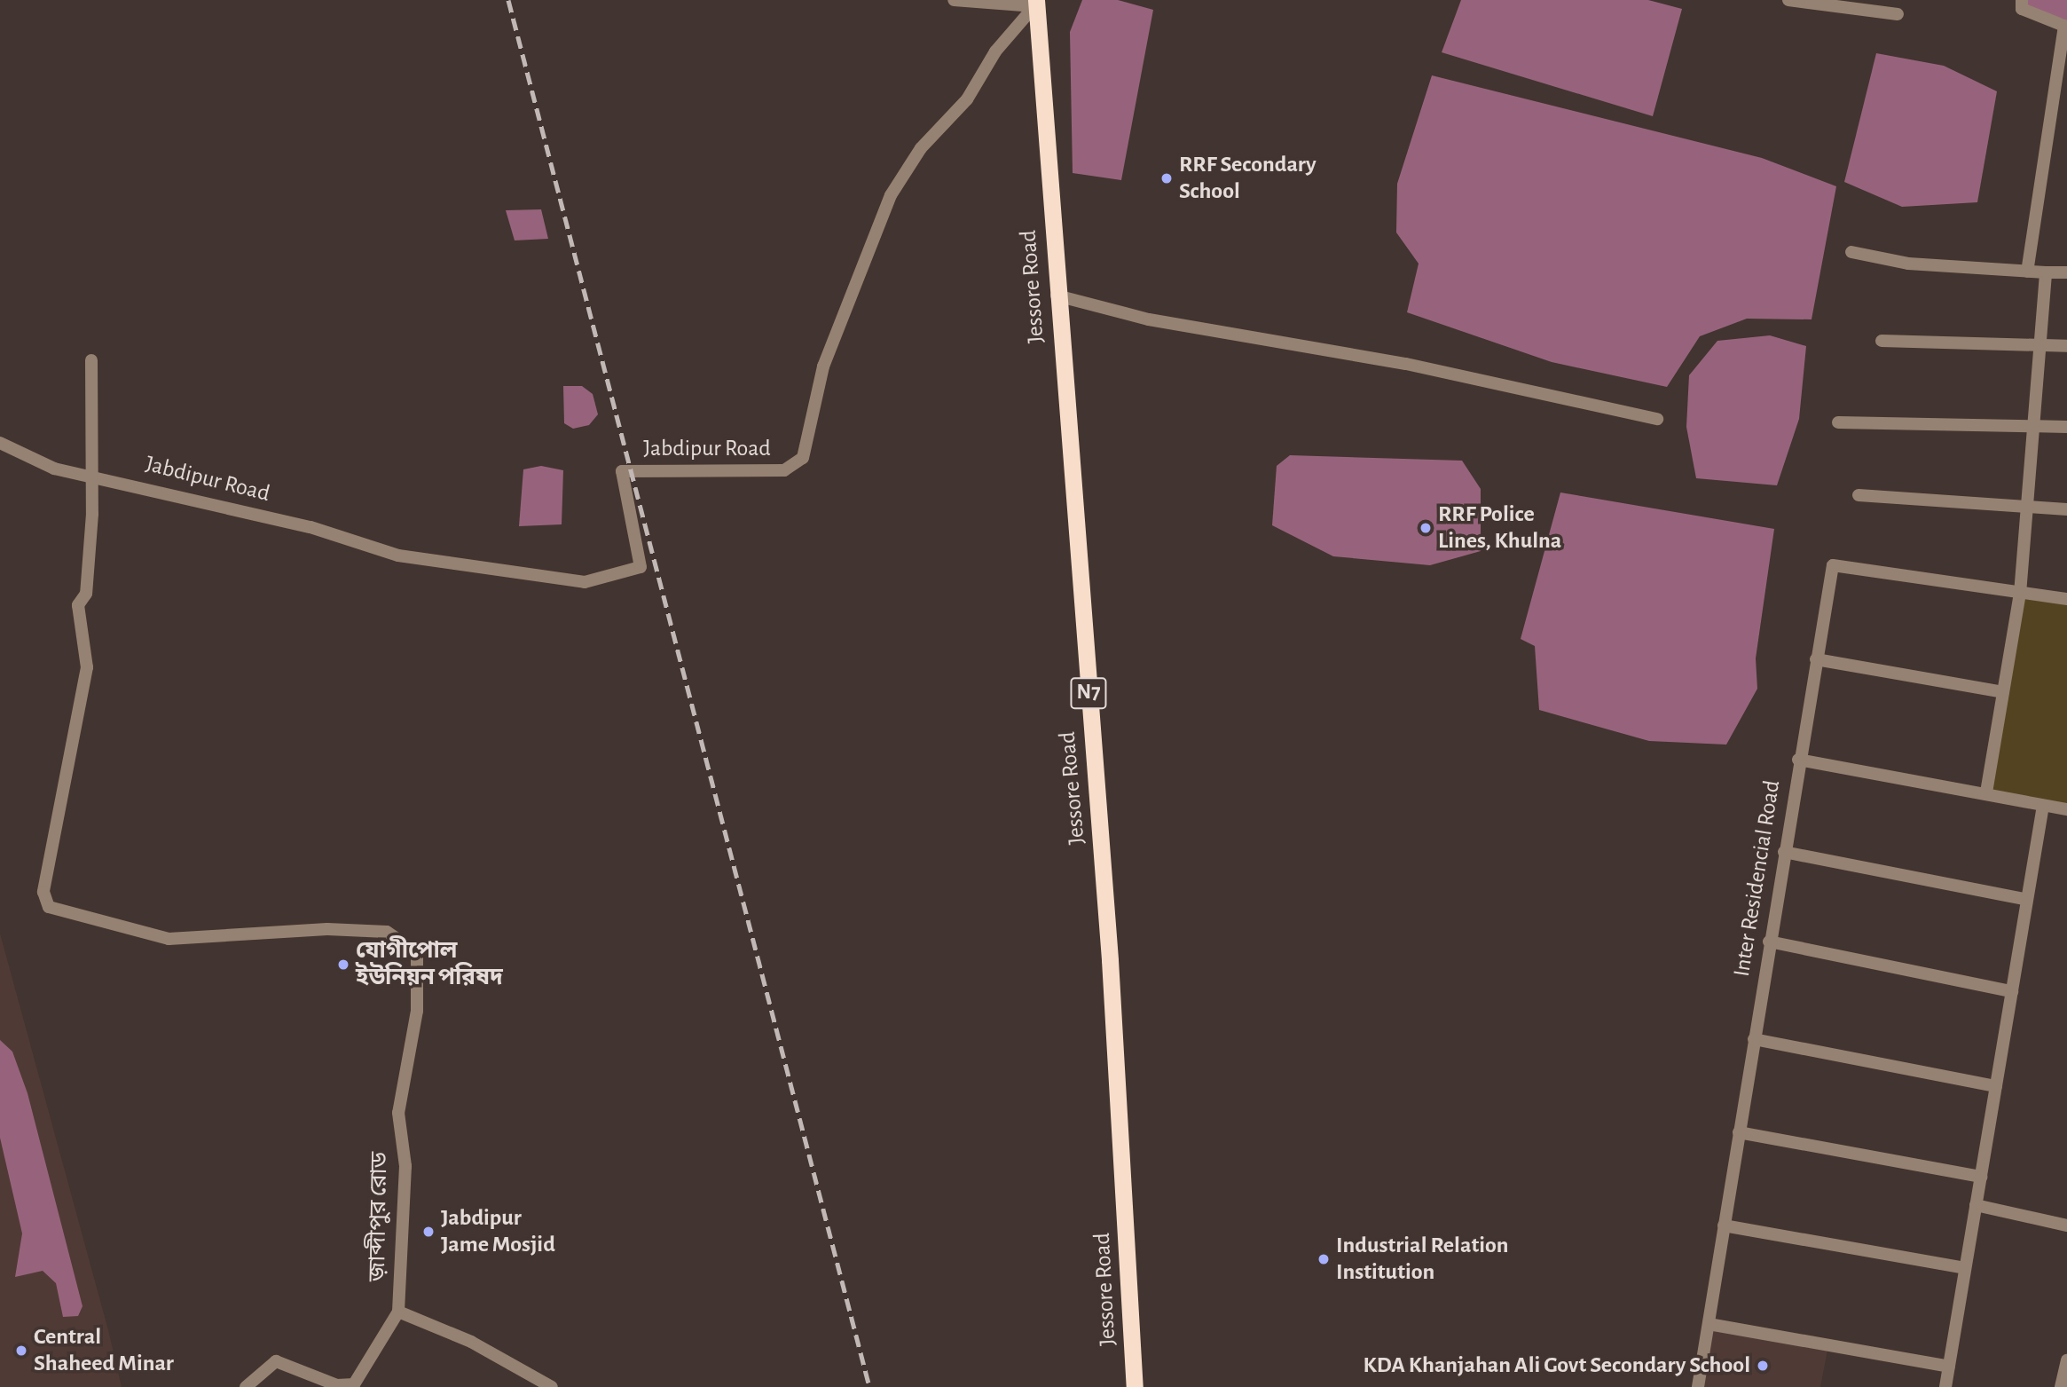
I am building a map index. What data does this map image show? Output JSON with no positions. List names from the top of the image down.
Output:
{
  "streets": {
    "highway": ["Jessore Road", "N7"],
    "street": ["Jabdipur Road", "Inter Residencial Road", "জ়াব্দীপুর রোড"]
  },
  "crossings": [
    ["Jessore Road", "Jabdipur Road"],
    ["Jabdipur Road", "জ়াব্দীপুর রোড"]
  ],
  "places": [
    "RRF Secondary School",
    "RRF Police Lines, Khulna",
    "যোগীপোল ইউনিয়ন পরিষদ",
    "Jabdipur Jame Mosjid",
    "Industrial Relation Institution",
    "Central Shaheed Minar",
    "KDA Khanjahan Ali Govt Secondary School"
  ]
}
